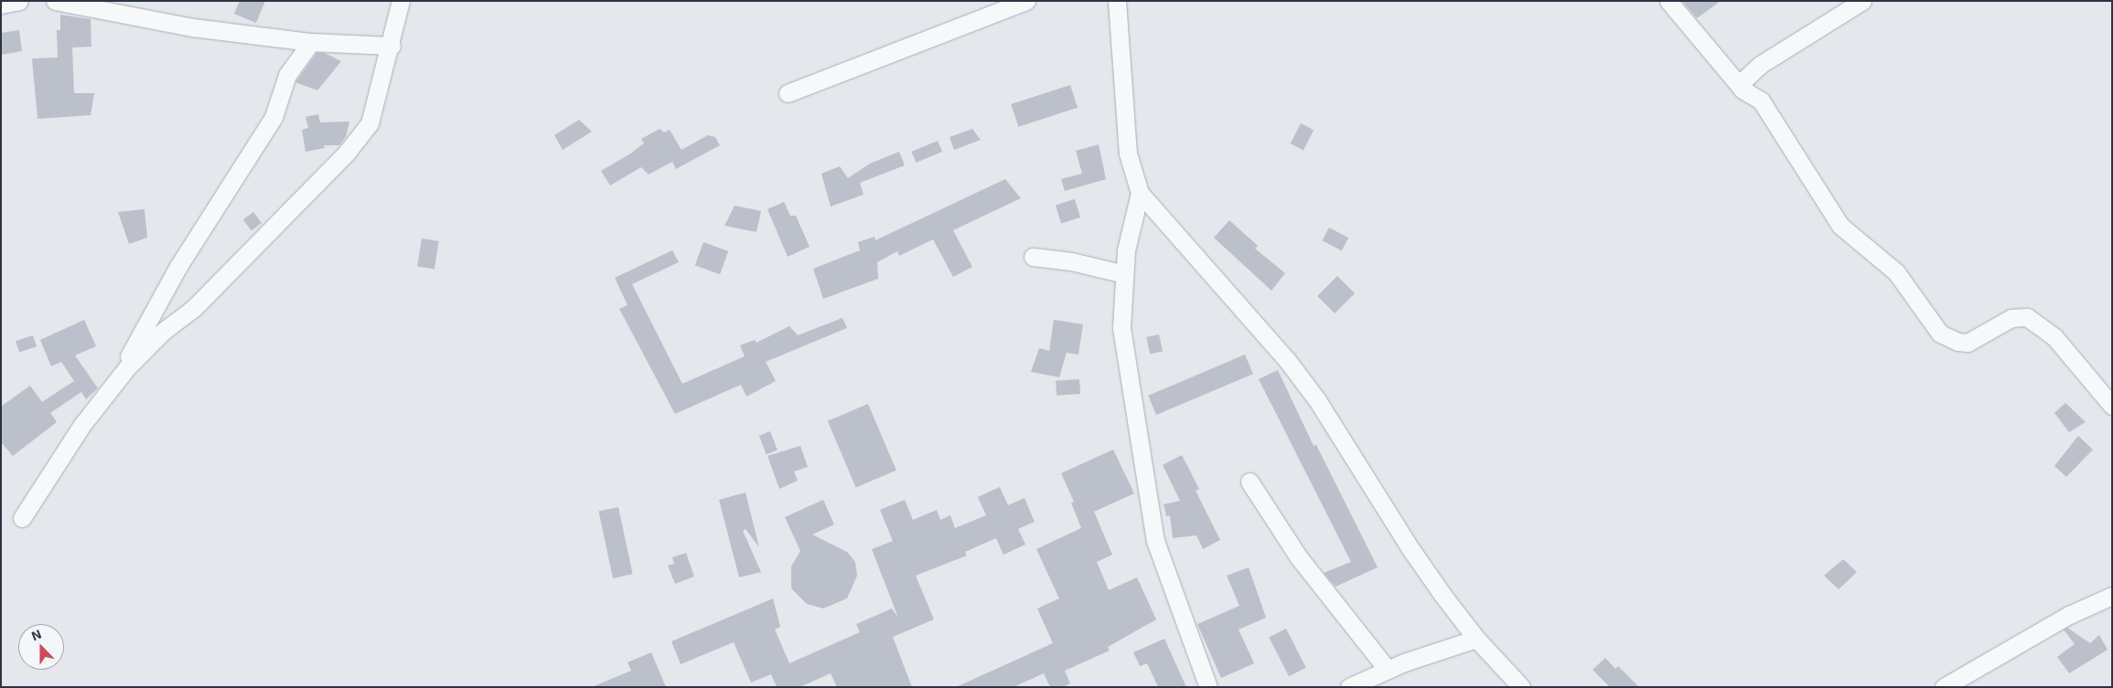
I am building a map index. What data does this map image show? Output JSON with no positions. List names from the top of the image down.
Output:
{
  "north": "top"
}
